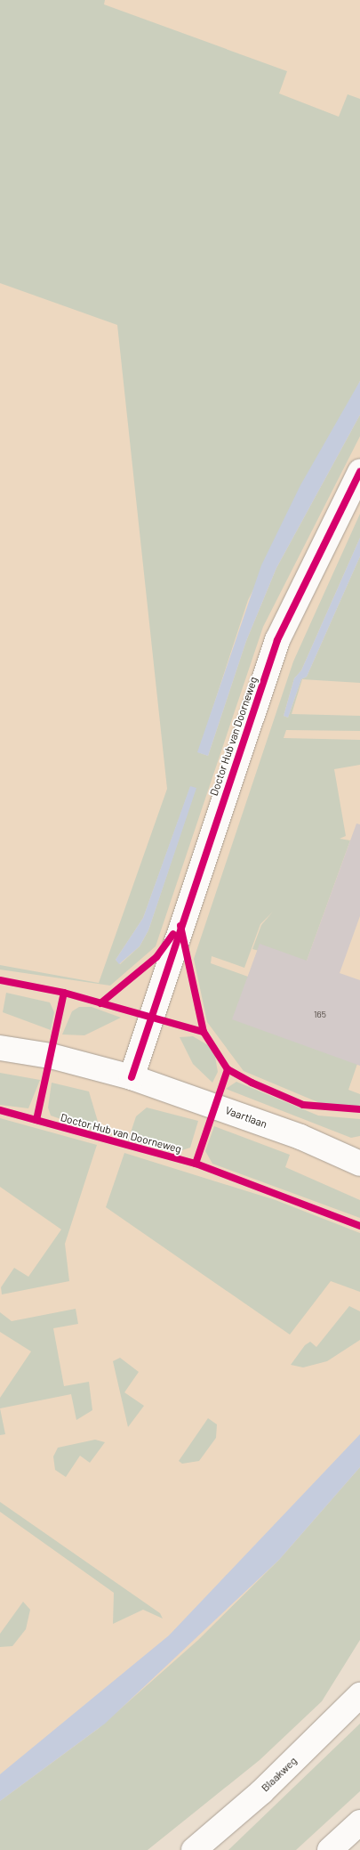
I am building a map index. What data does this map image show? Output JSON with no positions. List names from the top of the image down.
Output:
{
  "streets": {
    "street": ["Doctor Hub van Doorneweg", "Vaartlaan", "Blaakweg"]
  },
  "crossings": [
    ["Doctor Hub van Doorneweg", "Vaartlaan"]
  ],
  "house_numbers": ["165"]
}
